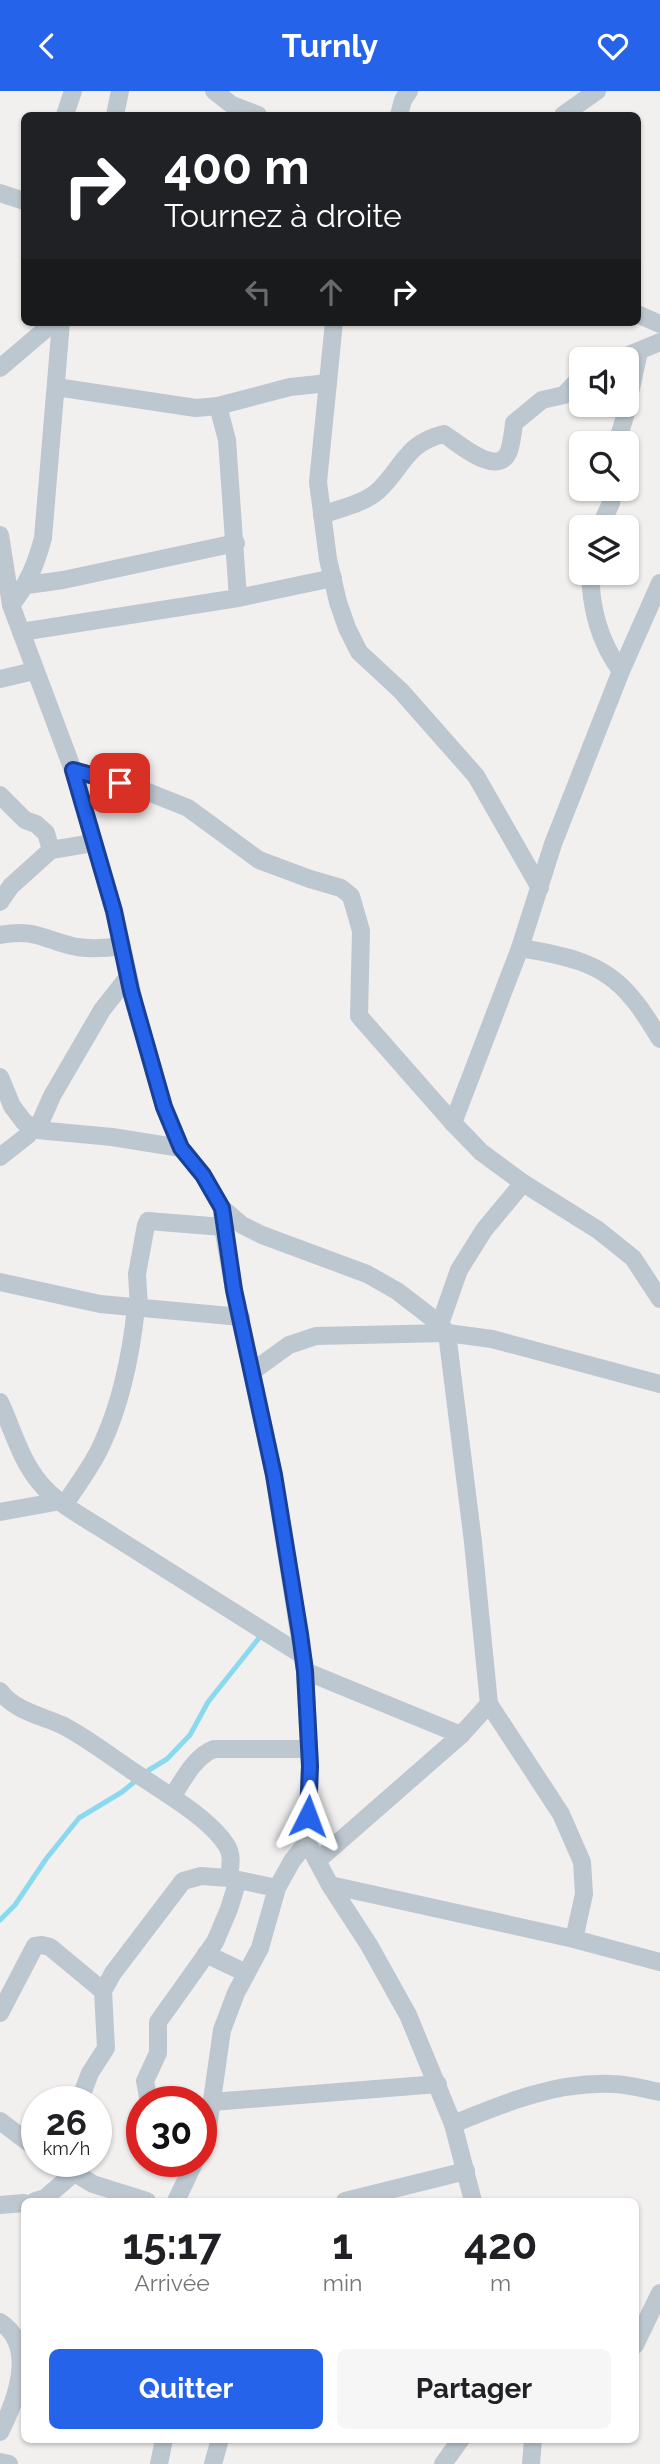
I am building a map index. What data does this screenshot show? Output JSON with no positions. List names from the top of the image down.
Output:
{
  "page": {
    "header": "Turnly",
    "turn": ["400 m", "Tournez à droite"],
    "speed": "26 km/h",
    "limit": "30",
    "eta": [
      "15:17",
      "Arrivée",
      "1",
      "min",
      "420",
      "m"
    ],
    "buttons": ["Quitter", "Partager"]
  }
}
